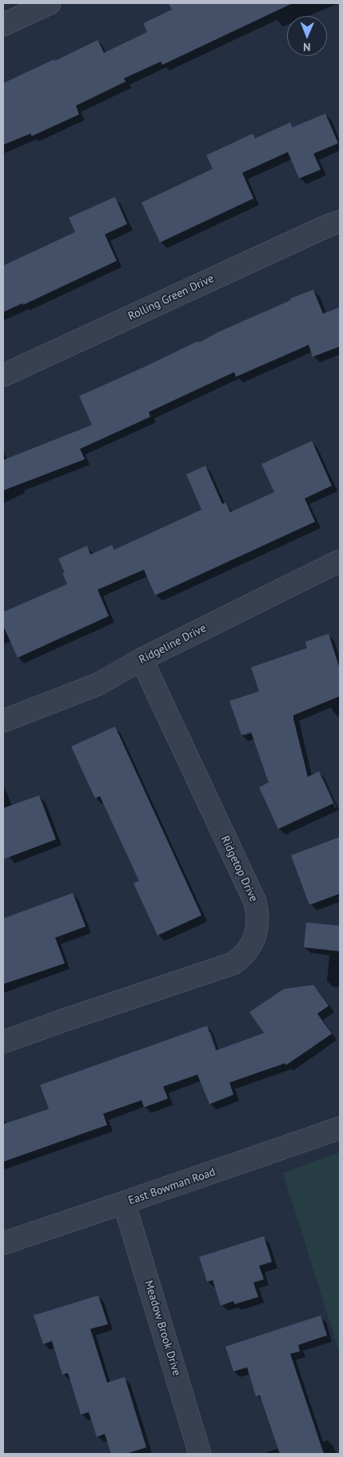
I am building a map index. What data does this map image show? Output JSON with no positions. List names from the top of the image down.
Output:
{
  "streets": {
    "street": [
      "Rolling Green Drive",
      "Ridgeline Drive",
      "Ridgetop Drive",
      "East Bowman Road",
      "Meadow Brook Drive"
    ]
  },
  "crossings": [
    ["Ridgeline Drive", "Ridgetop Drive"],
    ["East Bowman Road", "Meadow Brook Drive"]
  ],
  "north": "bottom"
}
